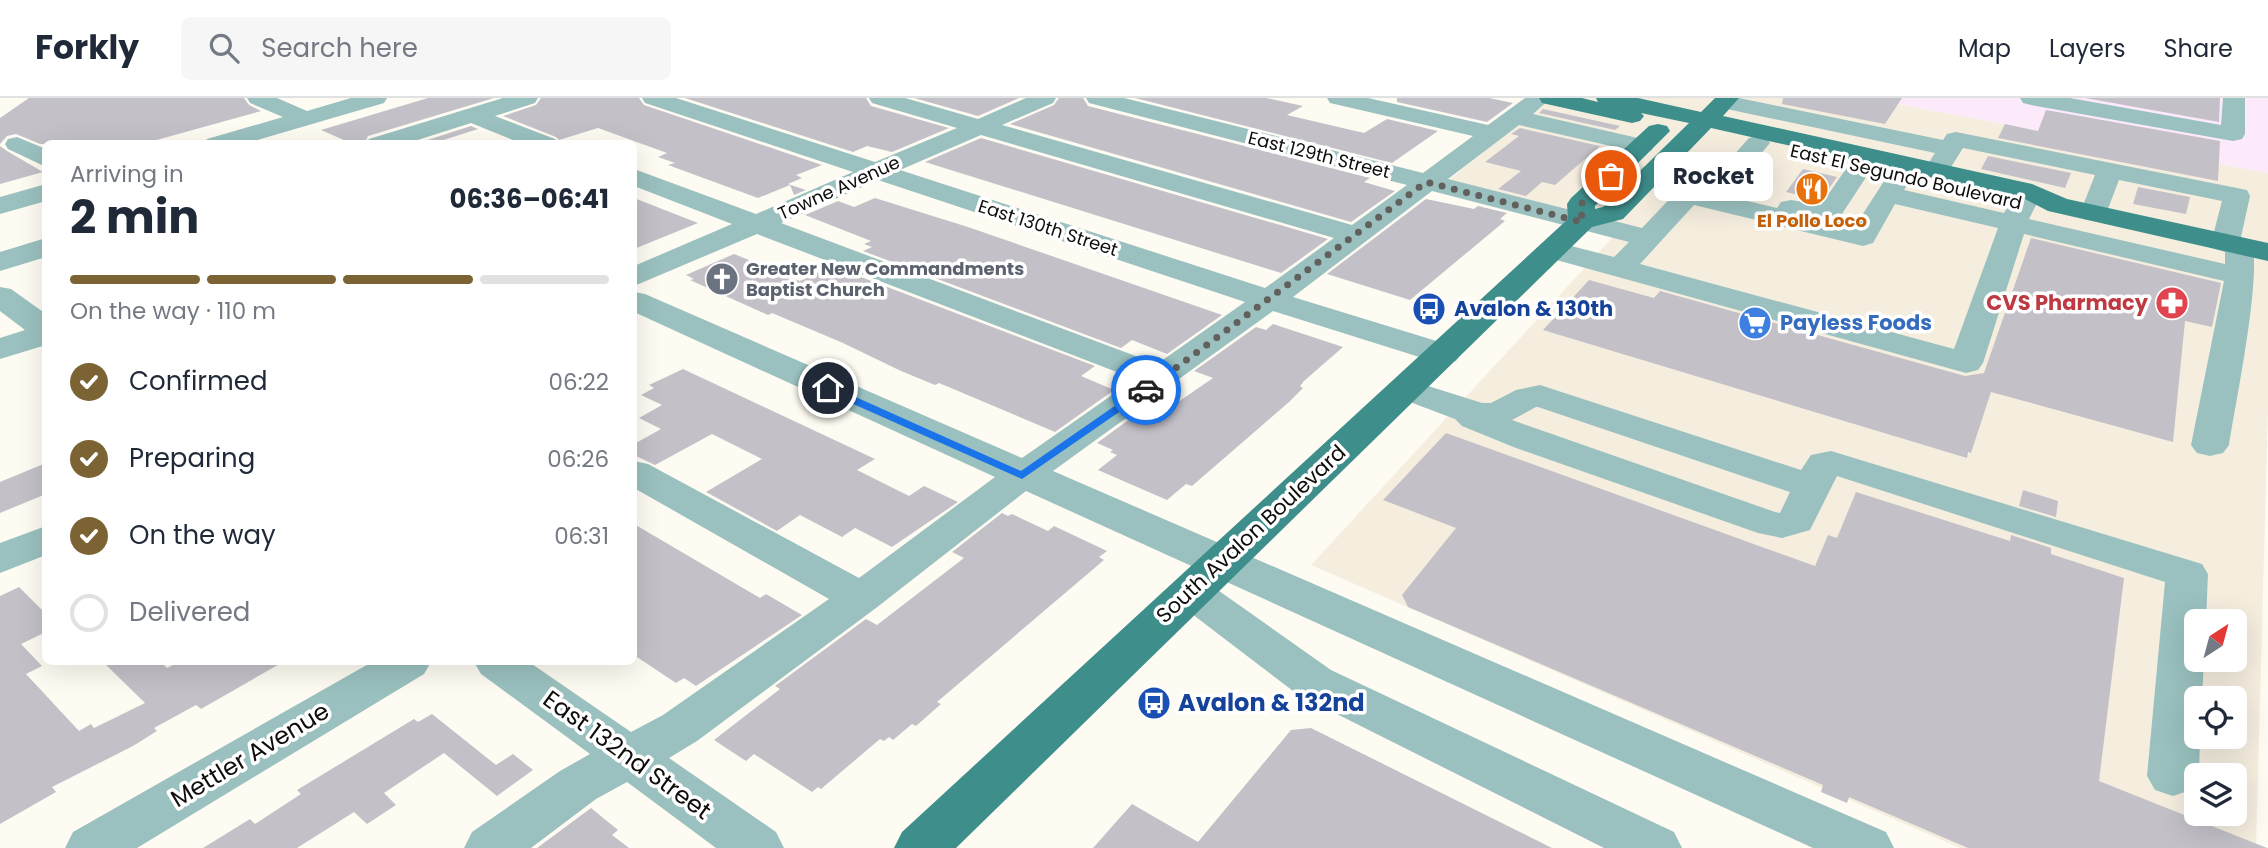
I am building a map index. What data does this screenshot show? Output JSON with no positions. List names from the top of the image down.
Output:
{
  "streets": {
    "main road": ["East El Segundo Boulevard", "South Avalon Boulevard"],
    "street": [
      "East 129th Street",
      "Towne Avenue",
      "East 130th Street",
      "Mettler Avenue",
      "East 132nd Street"
    ]
  },
  "crossings": [
    ["East 129th Street", "South Avalon Boulevard"],
    ["East El Segundo Boulevard", "South Avalon Boulevard"],
    ["Towne Avenue", "East 130th Street"],
    ["East 130th Street", "South Avalon Boulevard"]
  ],
  "places": {
    "other": ["Rocket"],
    "restaurant": ["El Pollo Loco"],
    "church": ["Greater New Commandments Baptist Church"],
    "pharmacy": ["CVS Pharmacy"],
    "bus stop": ["Avalon & 130th", "Avalon & 132nd"],
    "supermarket": ["Payless Foods"]
  },
  "north": "top right",
  "page": {
    "header": "Forkly",
    "search": "Search here",
    "nav": ["Map", "Layers", "Share"],
    "heading": ["2 min", "Arriving in", "06:36–06:41"],
    "bubble": "Rocket",
    "bar": "On the way · 110 m",
    "list": [
      ["Confirmed", "06:22"],
      ["Preparing", "06:26"],
      ["On the way", "06:31"],
      "Delivered"
    ]
  }
}
